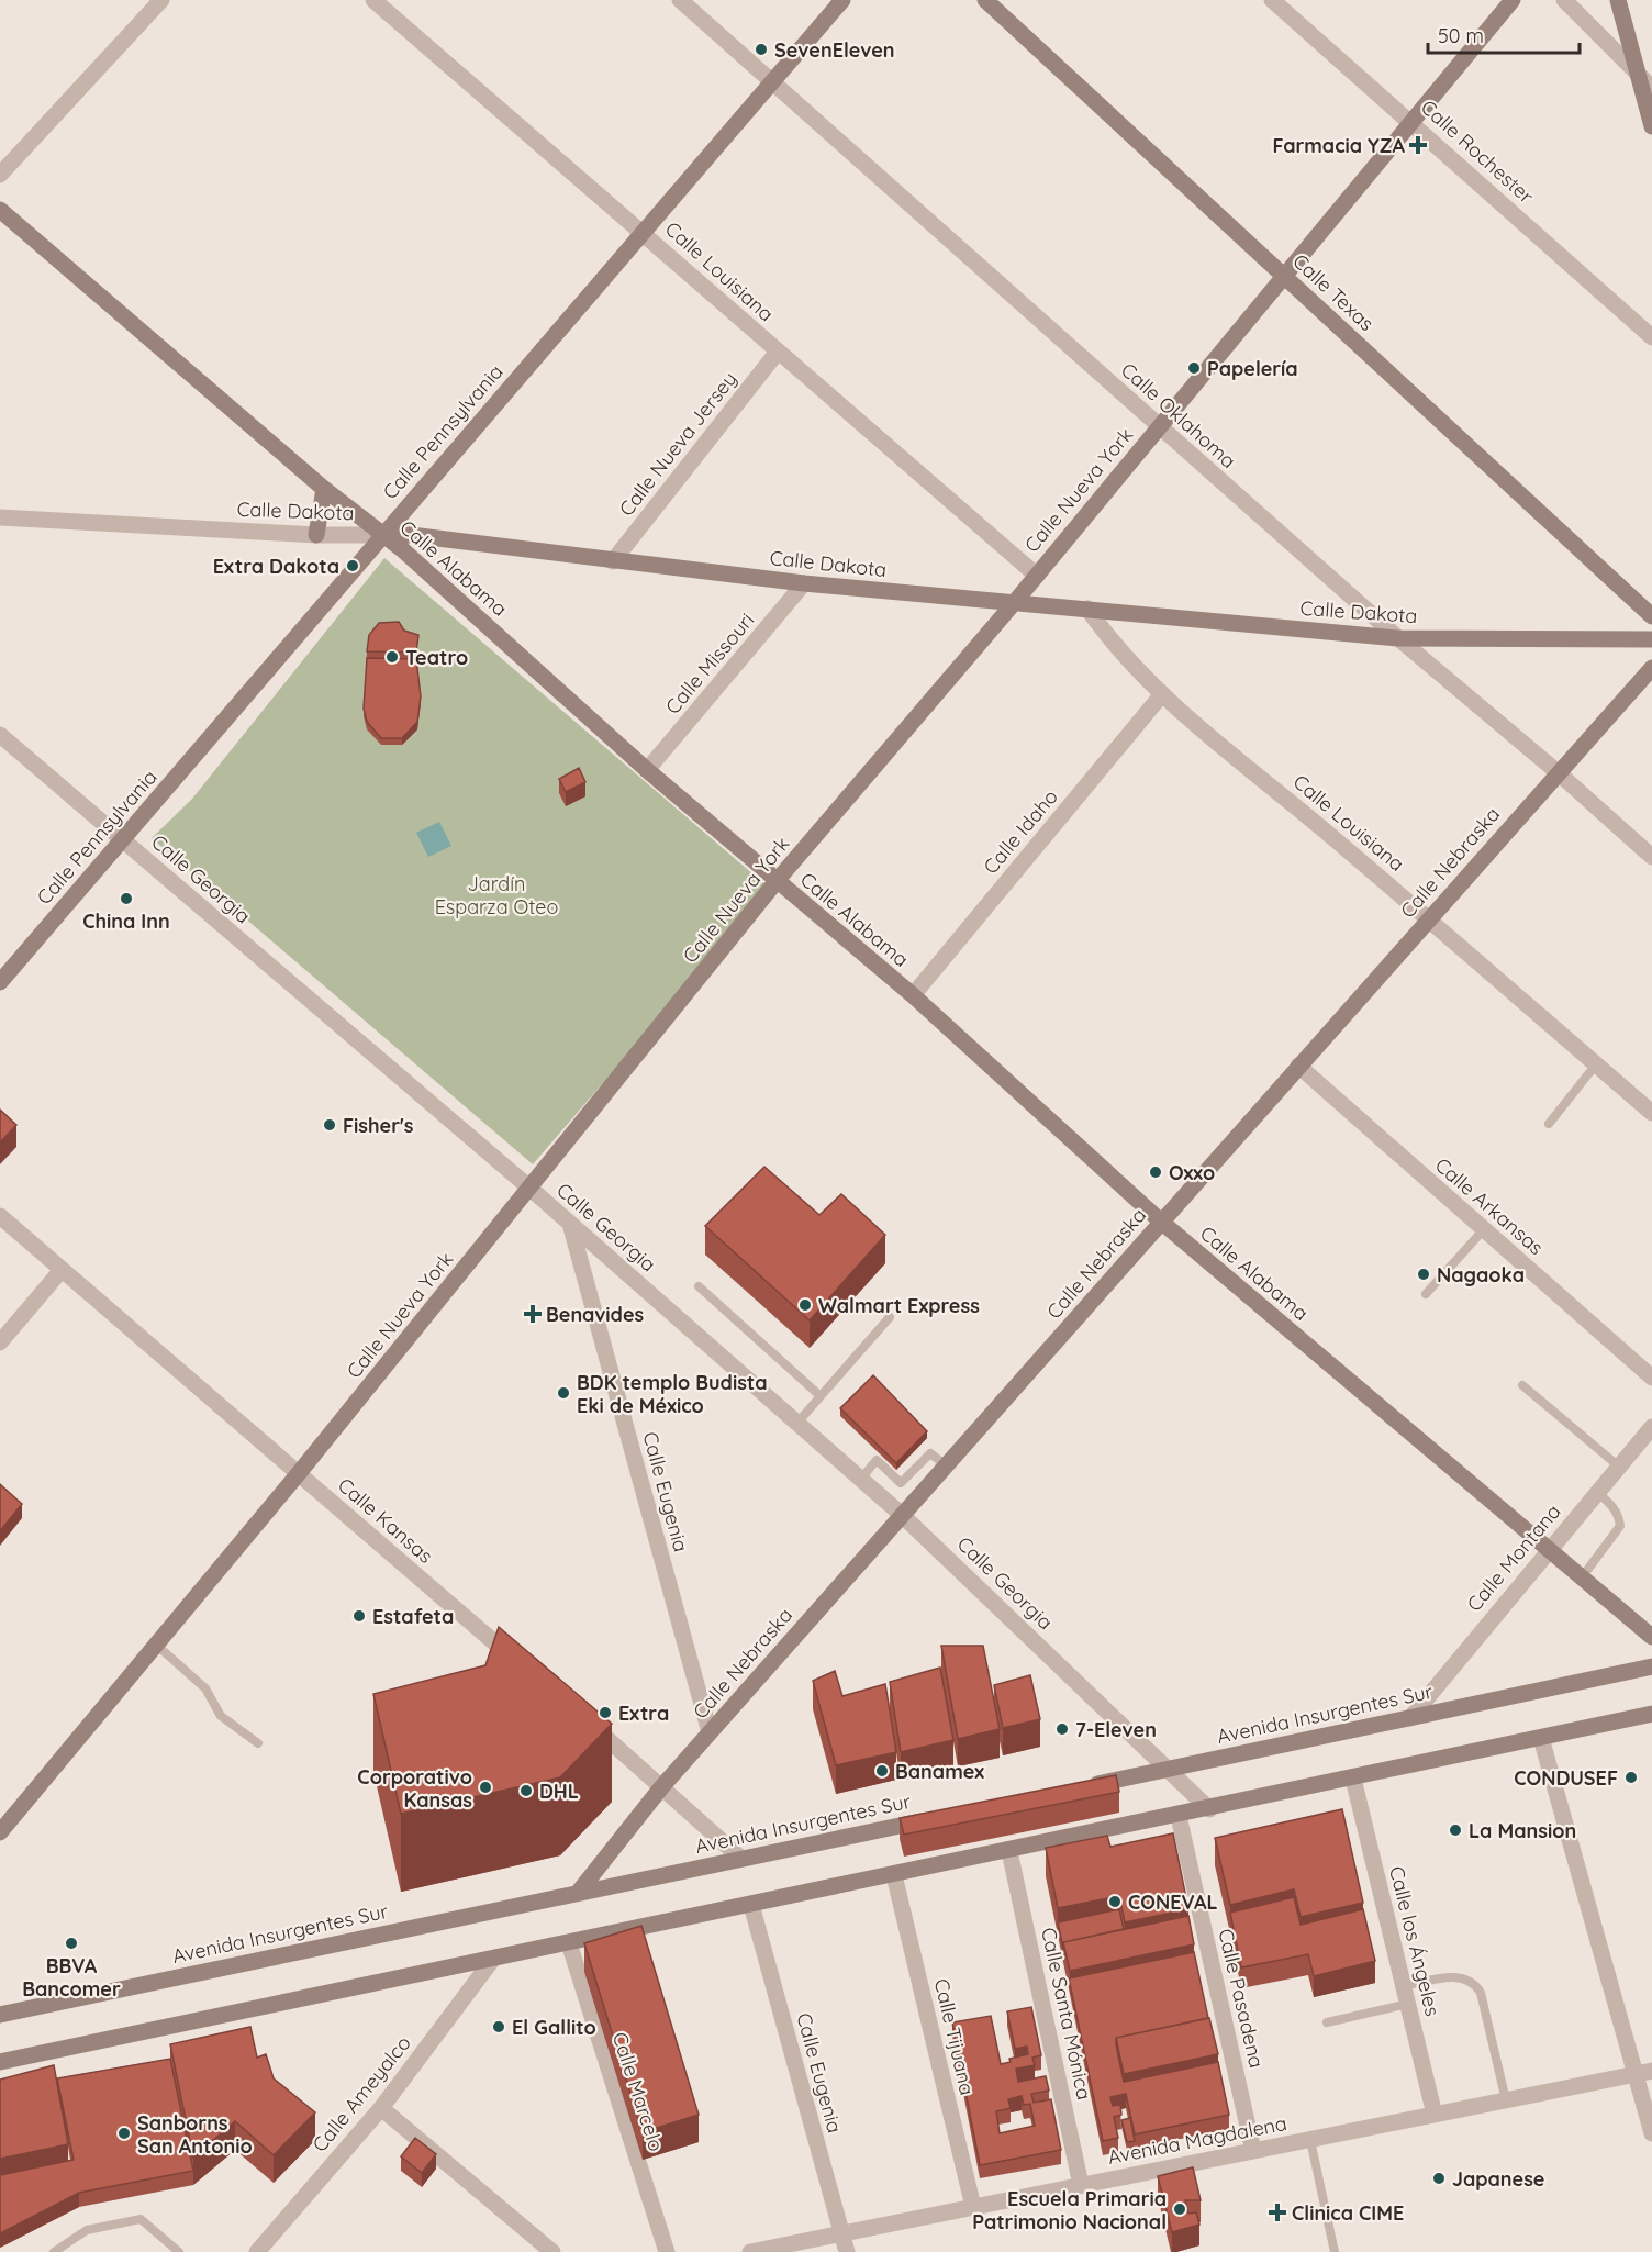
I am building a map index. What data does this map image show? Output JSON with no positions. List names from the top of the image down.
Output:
{
  "streets": {
    "street": [
      "Calle Rochester",
      "Calle Louisiana",
      "Calle Texas",
      "Calle Oklahoma",
      "Calle Pennsylvania",
      "Calle Nueva Jersey",
      "Calle Nueva York",
      "Calle Dakota",
      "Calle Alabama",
      "Calle Missouri",
      "Calle Idaho",
      "Calle Nebraska",
      "Calle Georgia",
      "Calle Arkansas",
      "Calle Eugenia",
      "Calle Kansas",
      "Calle Montana",
      "Avenida Insurgentes Sur",
      "Calle los Ángeles",
      "Calle Pasadena",
      "Calle Santa Mónica",
      "Calle Tijuana",
      "Calle Marcelo",
      "Calle Ameyalco",
      "Avenida Magdalena"
    ]
  },
  "crossings": [
    ["Calle Rochester", "Calle Nueva York"],
    ["Calle Louisiana", "Calle Pennsylvania"],
    ["Calle Louisiana", "Calle Nueva Jersey"],
    ["Calle Louisiana", "Calle Nueva York"],
    ["Calle Louisiana", "Calle Dakota"],
    ["Calle Louisiana", "Calle Idaho"],
    ["Calle Louisiana", "Calle Nebraska"],
    ["Calle Texas", "Calle Nueva York"],
    ["Calle Oklahoma", "Calle Pennsylvania"],
    ["Calle Oklahoma", "Calle Nueva York"],
    ["Calle Oklahoma", "Calle Dakota"],
    ["Calle Oklahoma", "Calle Nebraska"],
    ["Calle Pennsylvania", "Calle Dakota"],
    ["Calle Pennsylvania", "Calle Alabama"],
    ["Calle Pennsylvania", "Calle Georgia"],
    ["Calle Nueva Jersey", "Calle Dakota"],
    ["Calle Nueva York", "Calle Dakota"],
    ["Calle Nueva York", "Calle Alabama"],
    ["Calle Nueva York", "Calle Georgia"],
    ["Calle Nueva York", "Calle Kansas"],
    ["Calle Dakota", "Calle Alabama"],
    ["Calle Dakota", "Calle Missouri"],
    ["Calle Alabama", "Calle Missouri"],
    ["Calle Alabama", "Calle Idaho"],
    ["Calle Alabama", "Calle Nebraska"],
    ["Calle Alabama", "Calle Montana"],
    ["Calle Nebraska", "Calle Georgia"],
    ["Calle Nebraska", "Calle Arkansas"],
    ["Calle Nebraska", "Calle Eugenia"],
    ["Calle Nebraska", "Avenida Insurgentes Sur"],
    ["Calle Georgia", "Calle Eugenia"],
    ["Calle Georgia", "Avenida Insurgentes Sur"],
    ["Calle Eugenia", "Avenida Magdalena"],
    ["Calle Montana", "Avenida Insurgentes Sur"],
    ["Calle los Ángeles", "Avenida Magdalena"],
    ["Calle Pasadena", "Avenida Magdalena"],
    ["Calle Santa Mónica", "Avenida Magdalena"],
    ["Calle Tijuana", "Avenida Magdalena"]
  ],
  "parks": ["Jardín Esparza Oteo"],
  "places": {
    "other": [
      "SevenEleven",
      "Papelería",
      "Extra Dakota",
      "Teatro",
      "China Inn",
      "Fisher's",
      "Oxxo",
      "Nagaoka",
      "Walmart Express",
      "BDK templo Budista Eki de México",
      "Estafeta",
      "Extra",
      "7-Eleven",
      "Banamex",
      "CONDUSEF",
      "Corporativo Kansas",
      "DHL",
      "La Mansion",
      "CONEVAL",
      "BBVA Bancomer",
      "El Gallito",
      "Sanborns San Antonio",
      "Japanese",
      "Escuela Primaria Patrimonio Nacional"
    ],
    "health": ["Farmacia YZA", "Benavides", "Clinica CIME"]
  },
  "scale_bar": "50 m"
}
